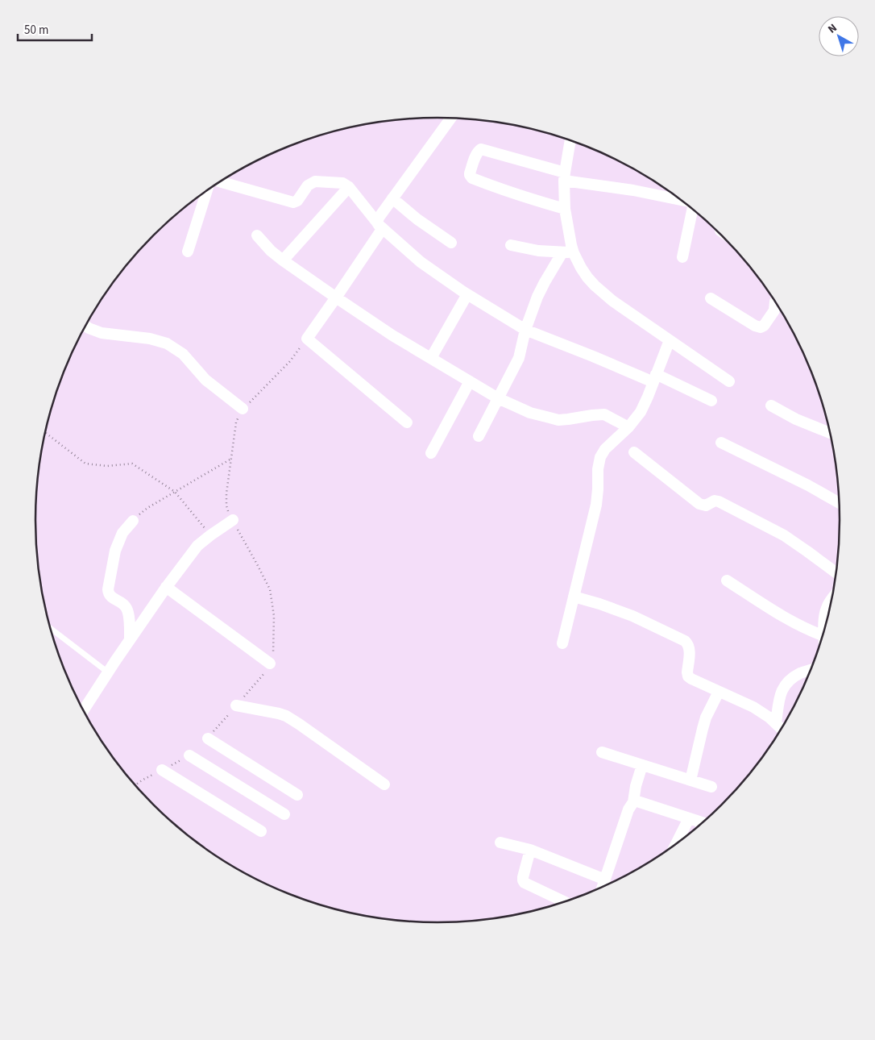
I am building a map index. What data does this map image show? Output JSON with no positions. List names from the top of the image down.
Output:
{
  "scale_bar": "50 m",
  "north": "top left"
}
